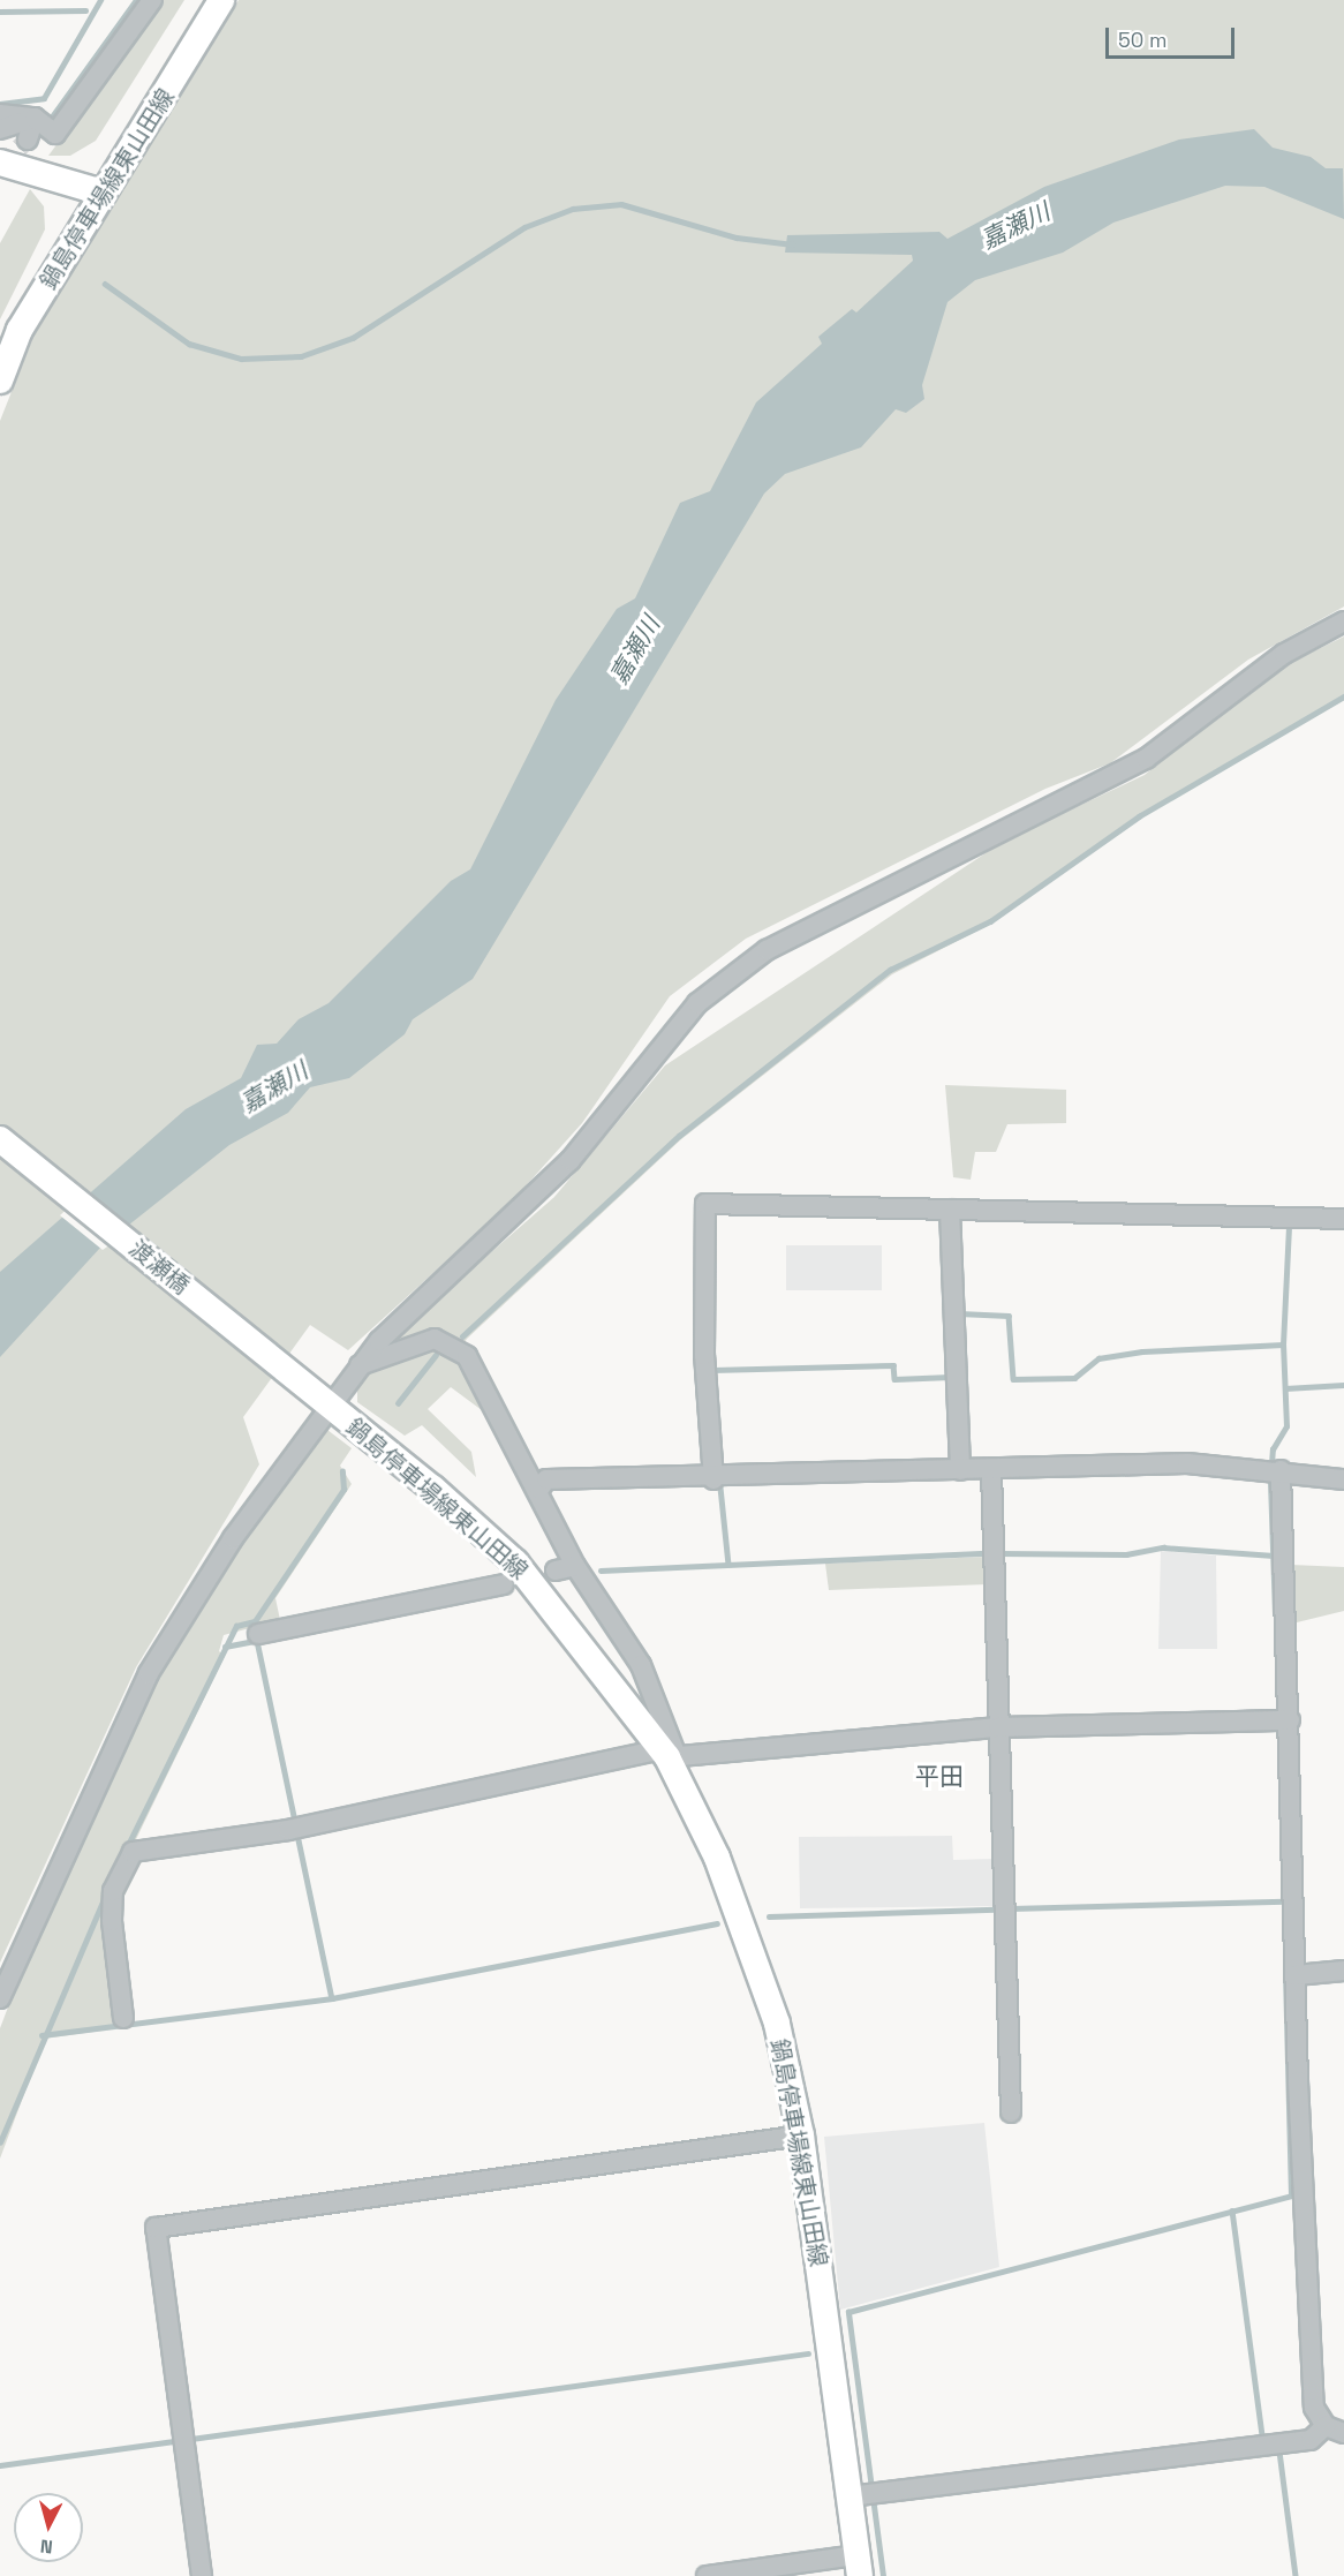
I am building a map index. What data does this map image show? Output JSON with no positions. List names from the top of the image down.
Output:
{
  "streets": {
    "main road": ["鍋島停車場線東山田線", "渡瀬橋"]
  },
  "crossings": [
    ["鍋島停車場線東山田線", "渡瀬橋"]
  ],
  "districts": ["平田"],
  "water": ["嘉瀬川"],
  "scale_bar": "50 m",
  "north": "bottom"
}
